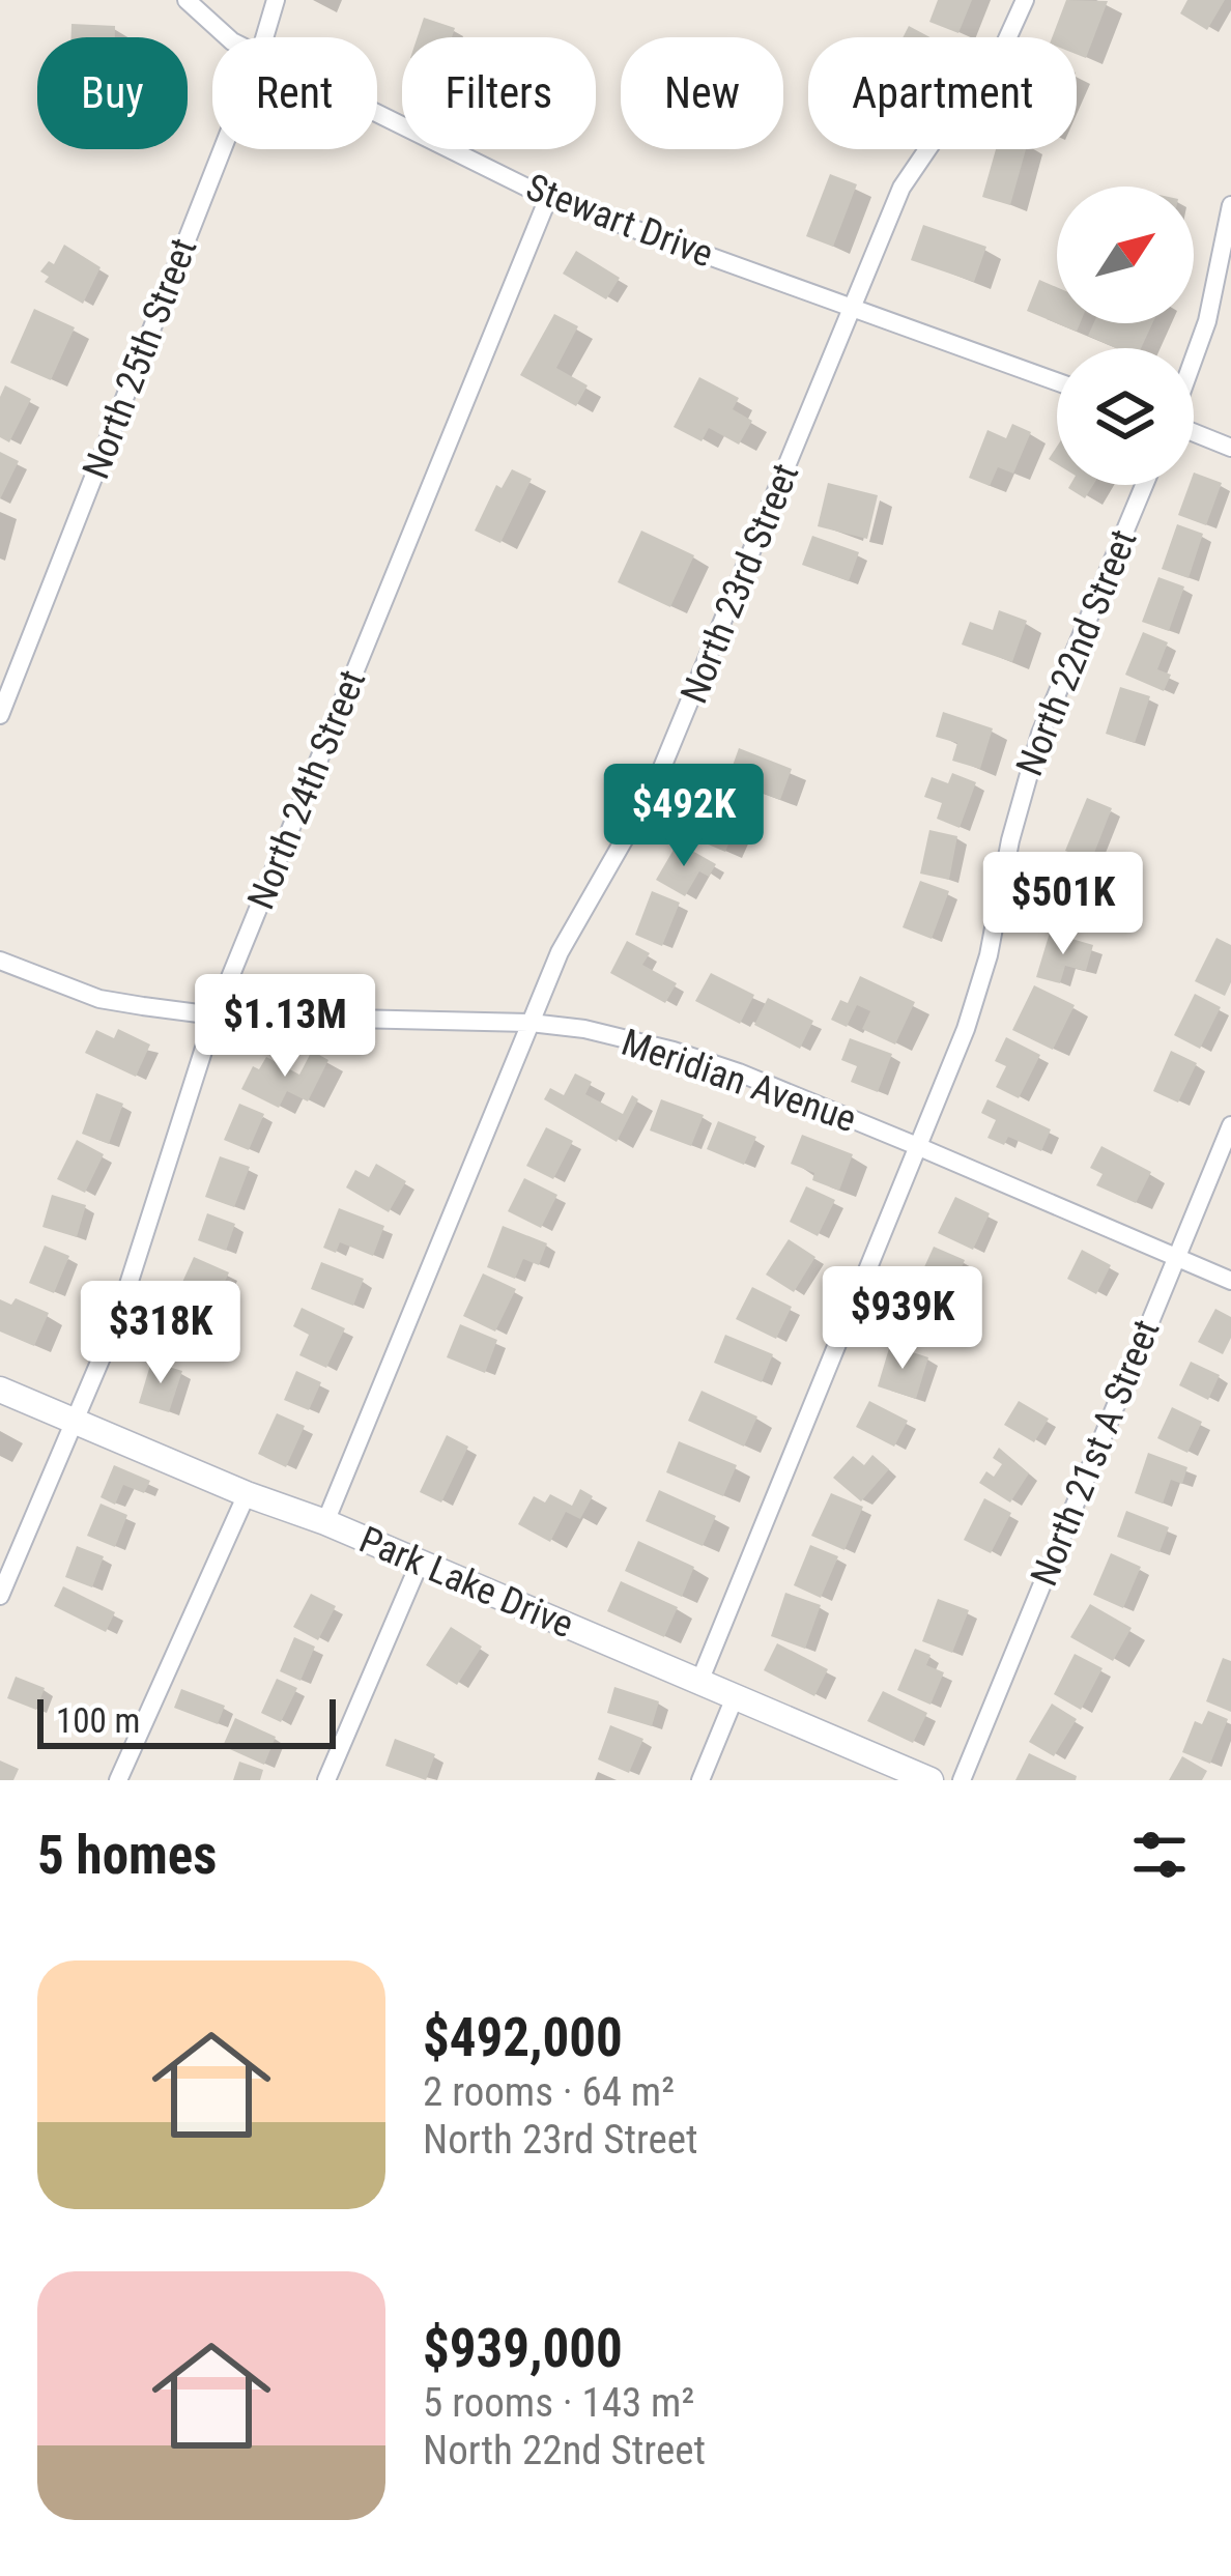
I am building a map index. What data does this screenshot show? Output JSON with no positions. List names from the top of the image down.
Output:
{
  "streets": {
    "street": [
      "Stewart Drive",
      "North 25th Street",
      "North 23rd Street",
      "North 22nd Street",
      "North 24th Street",
      "Meridian Avenue",
      "North 21st A Street",
      "Park Lake Drive"
    ]
  },
  "crossings": [
    ["Stewart Drive", "North 23rd Street"],
    ["Stewart Drive", "North 24th Street"],
    ["North 23rd Street", "Meridian Avenue"],
    ["North 23rd Street", "Park Lake Drive"],
    ["North 22nd Street", "Meridian Avenue"],
    ["North 22nd Street", "Park Lake Drive"],
    ["North 24th Street", "Meridian Avenue"],
    ["North 24th Street", "Park Lake Drive"],
    ["Meridian Avenue", "North 21st A Street"]
  ],
  "scale_bar": "100 m",
  "north": "top right",
  "page": {
    "chip": [
      "Buy",
      "Rent",
      "Filters",
      "New",
      "Apartment"
    ],
    "price": [
      "$492K",
      "$501K",
      "$1.13M",
      "$939K",
      "$318K"
    ],
    "scale": "100 m",
    "heading": "5 homes",
    "list": [
      {
        "name": "$492,000",
        "note": "2 rooms · 64 m² · North 23rd Street"
      },
      {
        "name": "$939,000",
        "note": "5 rooms · 143 m² · North 22nd Street"
      }
    ]
  }
}
